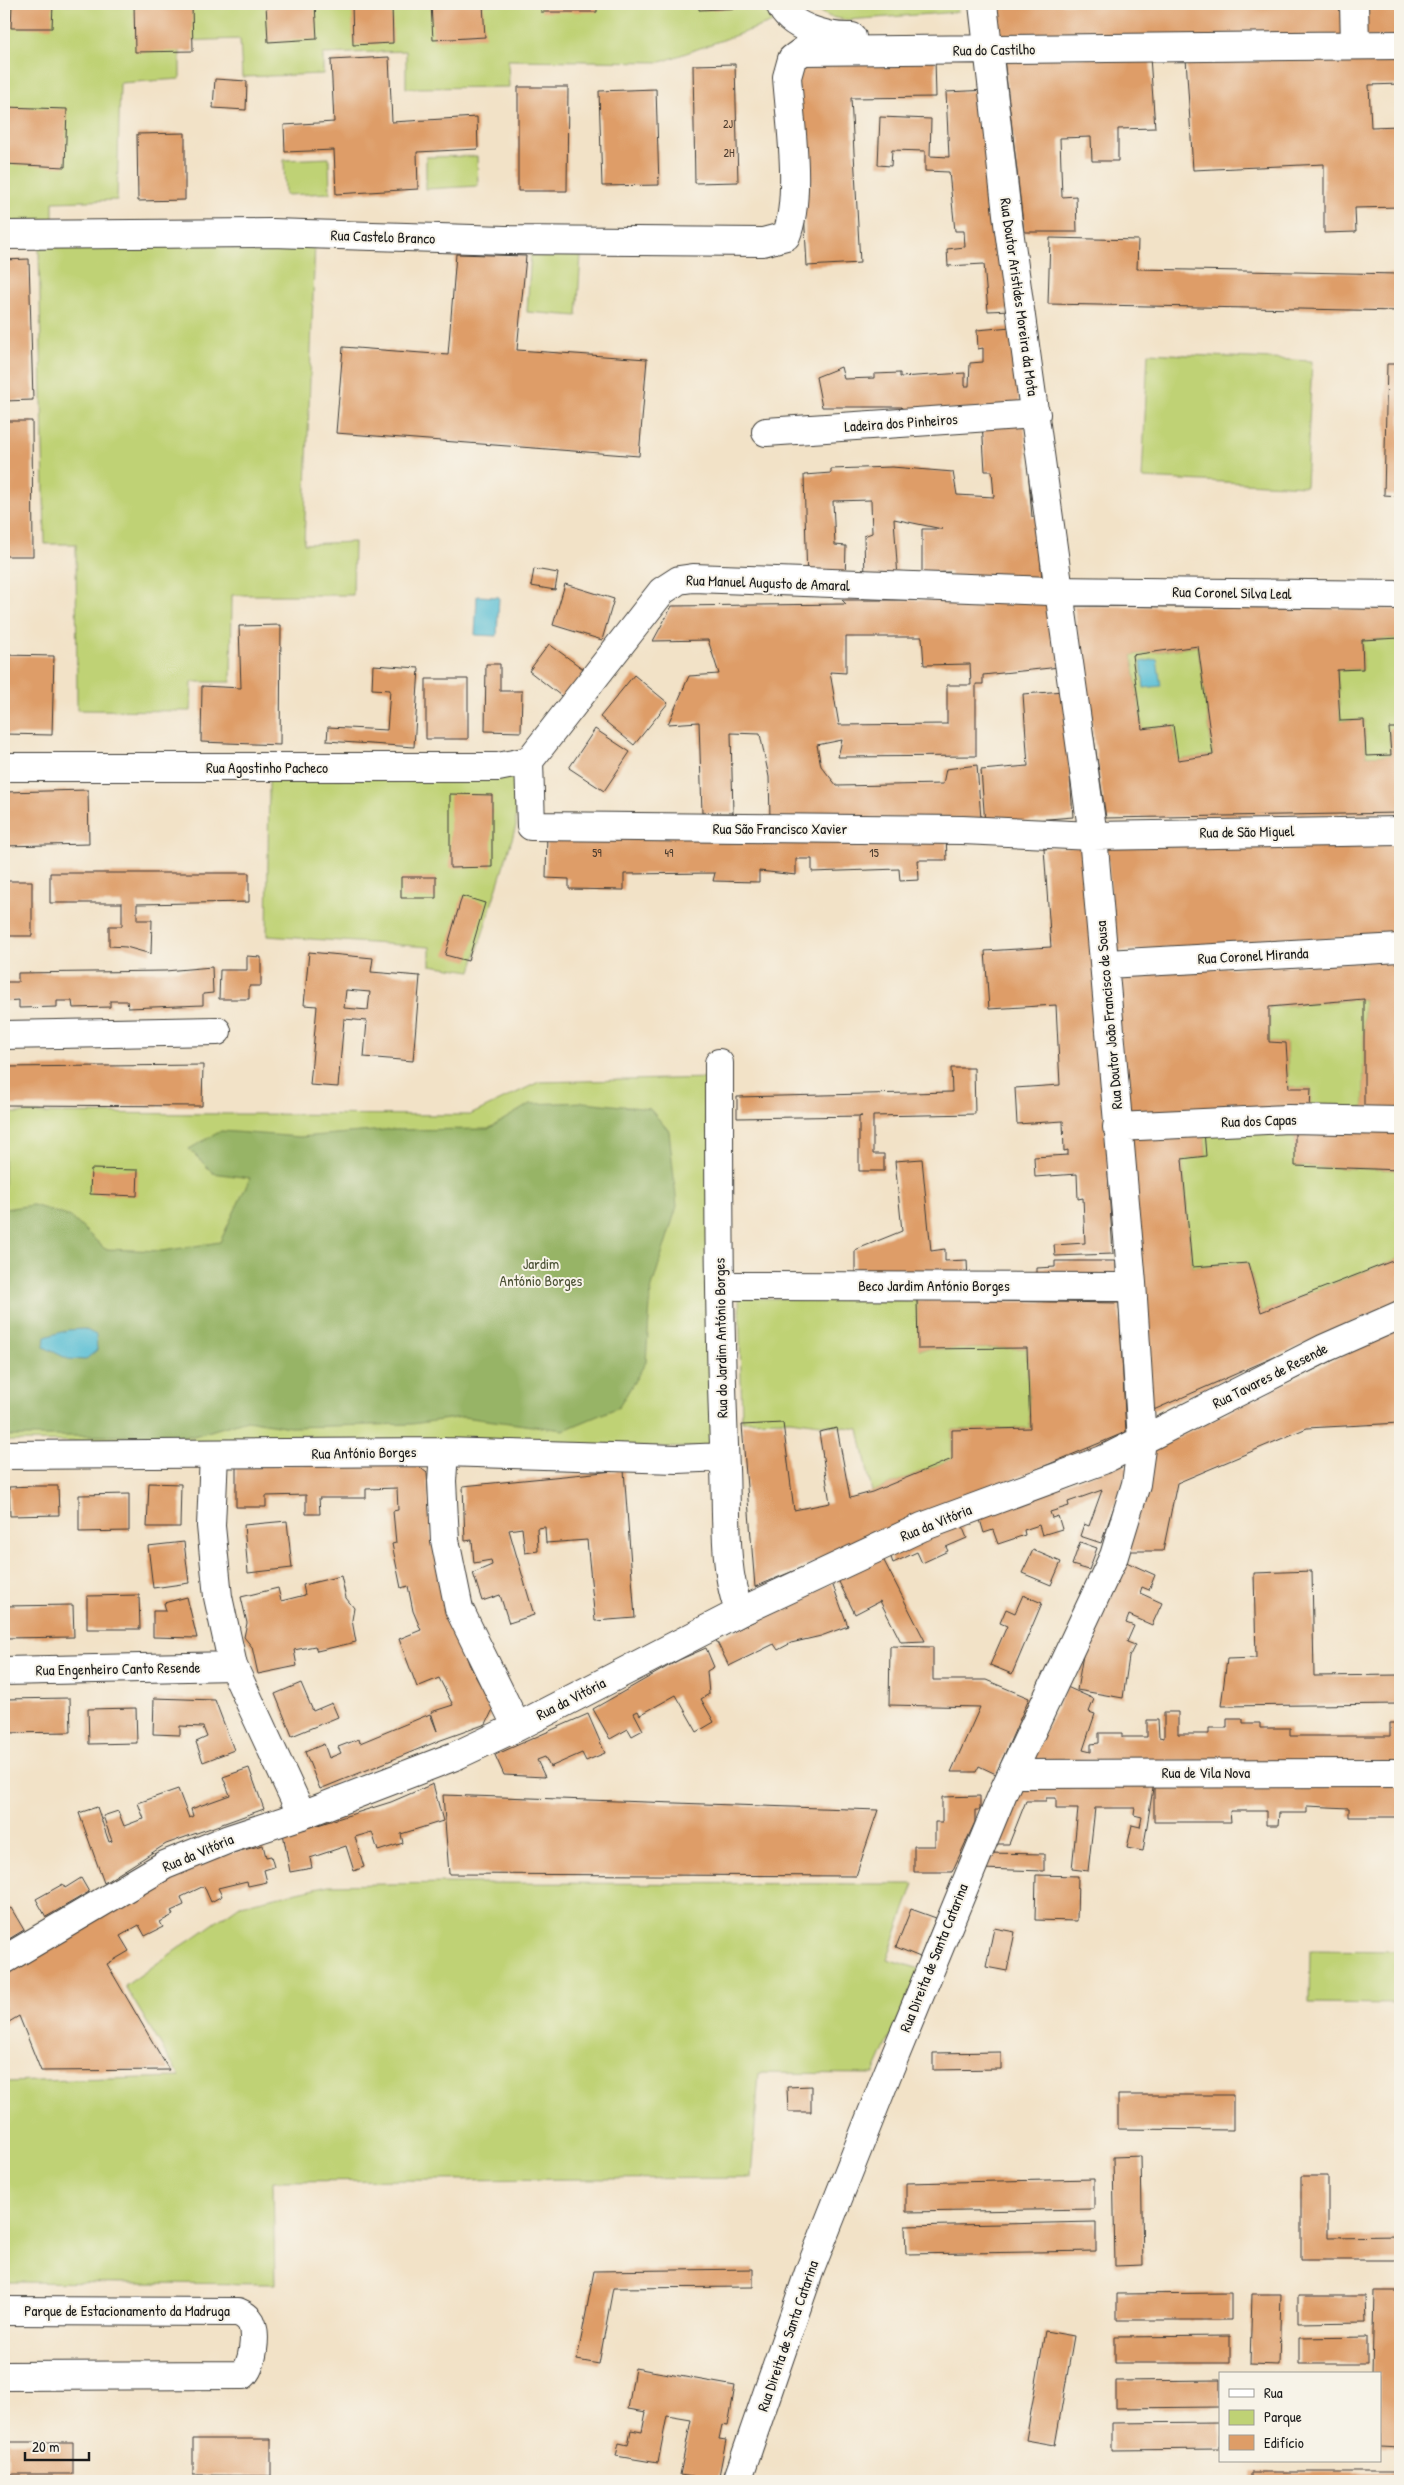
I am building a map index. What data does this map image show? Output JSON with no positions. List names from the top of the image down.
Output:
{
  "streets": {
    "street": [
      "Rua do Castilho",
      "Rua Castelo Branco",
      "Rua Doutor Aristides Moreira da Mota",
      "Ladeira dos Pinheiros",
      "Rua Manuel Augusto de Amaral",
      "Rua Coronel Silva Leal",
      "Rua Agostinho Pacheco",
      "Rua São Francisco Xavier",
      "Rua de São Miguel",
      "Rua Coronel Miranda",
      "Rua Doutor João Francisco de Sousa",
      "Rua dos Capas",
      "Beco Jardim António Borges",
      "Rua do Jardim António Borges",
      "Rua Tavares de Resende",
      "Rua António Borges",
      "Rua da Vitória",
      "Rua Engenheiro Canto Resende",
      "Rua de Vila Nova",
      "Rua Direita de Santa Catarina",
      "Parque de Estacionamento da Madruga"
    ]
  },
  "crossings": [
    ["Rua do Castilho", "Rua Castelo Branco"],
    ["Rua do Castilho", "Rua Doutor Aristides Moreira da Mota"],
    ["Rua Doutor Aristides Moreira da Mota", "Ladeira dos Pinheiros"],
    ["Rua Doutor Aristides Moreira da Mota", "Rua Manuel Augusto de Amaral"],
    ["Rua Doutor Aristides Moreira da Mota", "Rua Coronel Silva Leal"],
    ["Rua Doutor Aristides Moreira da Mota", "Rua Doutor João Francisco de Sousa"],
    ["Rua Manuel Augusto de Amaral", "Rua Coronel Silva Leal"],
    ["Rua Manuel Augusto de Amaral", "Rua Agostinho Pacheco"],
    ["Rua Manuel Augusto de Amaral", "Rua São Francisco Xavier"],
    ["Rua Manuel Augusto de Amaral", "Rua Doutor João Francisco de Sousa"],
    ["Rua Coronel Silva Leal", "Rua Doutor João Francisco de Sousa"],
    ["Rua Agostinho Pacheco", "Rua São Francisco Xavier"],
    ["Rua São Francisco Xavier", "Rua de São Miguel"],
    ["Rua São Francisco Xavier", "Rua Doutor João Francisco de Sousa"],
    ["Rua de São Miguel", "Rua Doutor João Francisco de Sousa"],
    ["Rua Coronel Miranda", "Rua Doutor João Francisco de Sousa"],
    ["Rua Doutor João Francisco de Sousa", "Rua dos Capas"],
    ["Rua Doutor João Francisco de Sousa", "Beco Jardim António Borges"],
    ["Rua Doutor João Francisco de Sousa", "Rua Tavares de Resende"],
    ["Rua Doutor João Francisco de Sousa", "Rua da Vitória"],
    ["Rua Doutor João Francisco de Sousa", "Rua Direita de Santa Catarina"],
    ["Rua do Jardim António Borges", "Rua António Borges"],
    ["Rua do Jardim António Borges", "Rua da Vitória"],
    ["Rua Tavares de Resende", "Rua da Vitória"],
    ["Rua Tavares de Resende", "Rua Direita de Santa Catarina"],
    ["Rua da Vitória", "Rua Direita de Santa Catarina"],
    ["Rua de Vila Nova", "Rua Direita de Santa Catarina"]
  ],
  "parks": ["Jardim António Borges"],
  "house_numbers": [
    "2J",
    "2H",
    "59",
    "49",
    "15"
  ],
  "legend": ["Rua", "Parque", "Edifício"],
  "scale_bar": "20 m"
}
